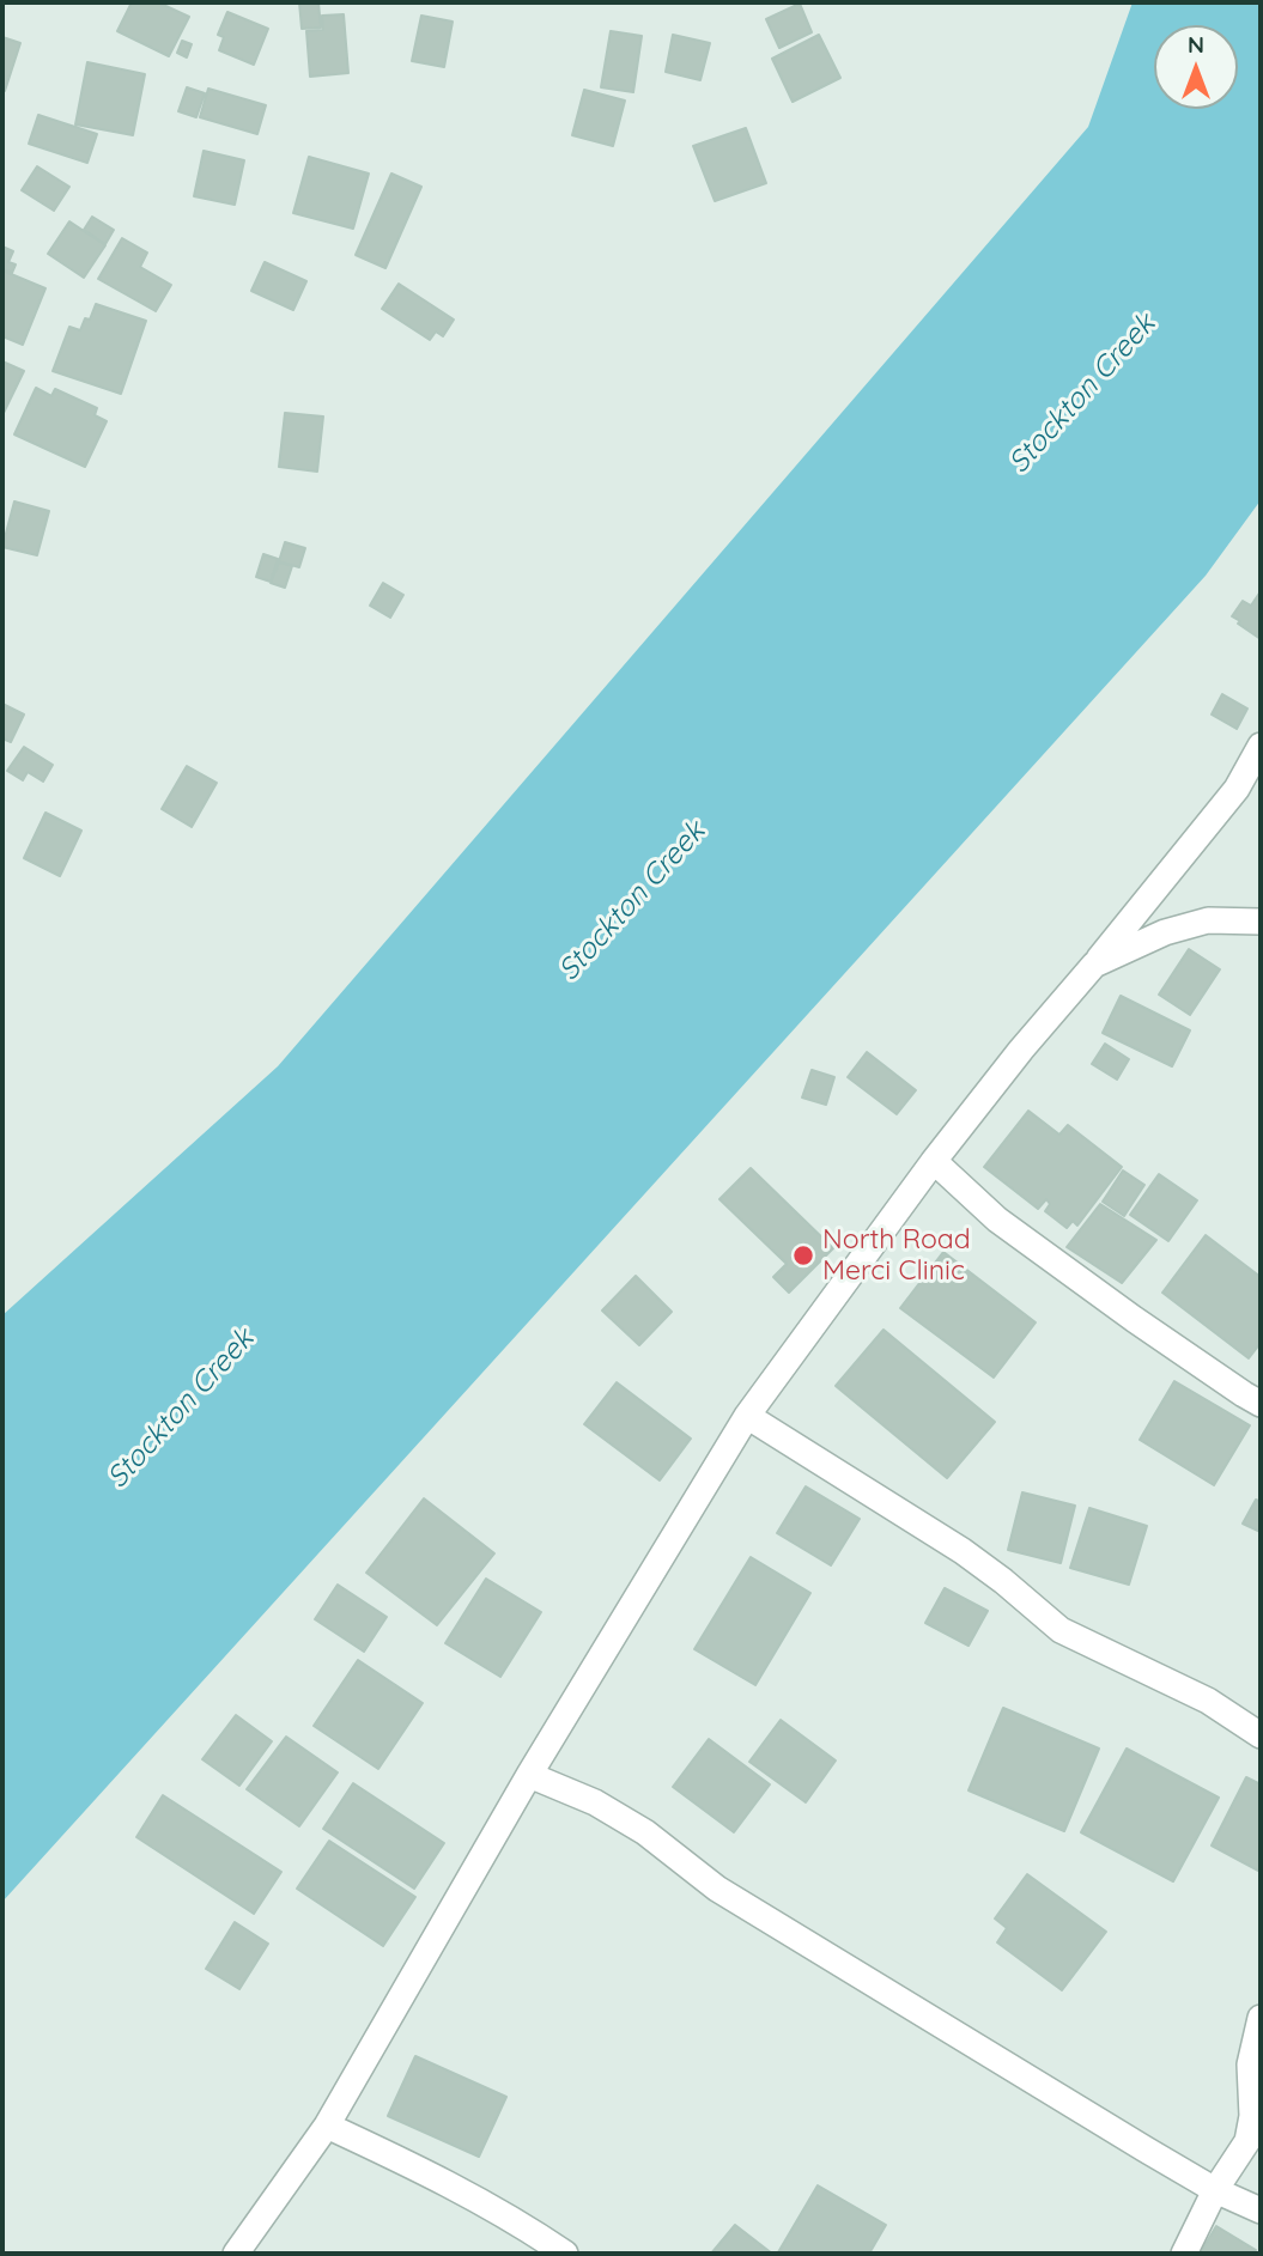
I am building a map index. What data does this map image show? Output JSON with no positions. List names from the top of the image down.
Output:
{
  "water": ["Stockton Creek"],
  "places": ["North Road Merci Clinic"],
  "north": "top"
}
